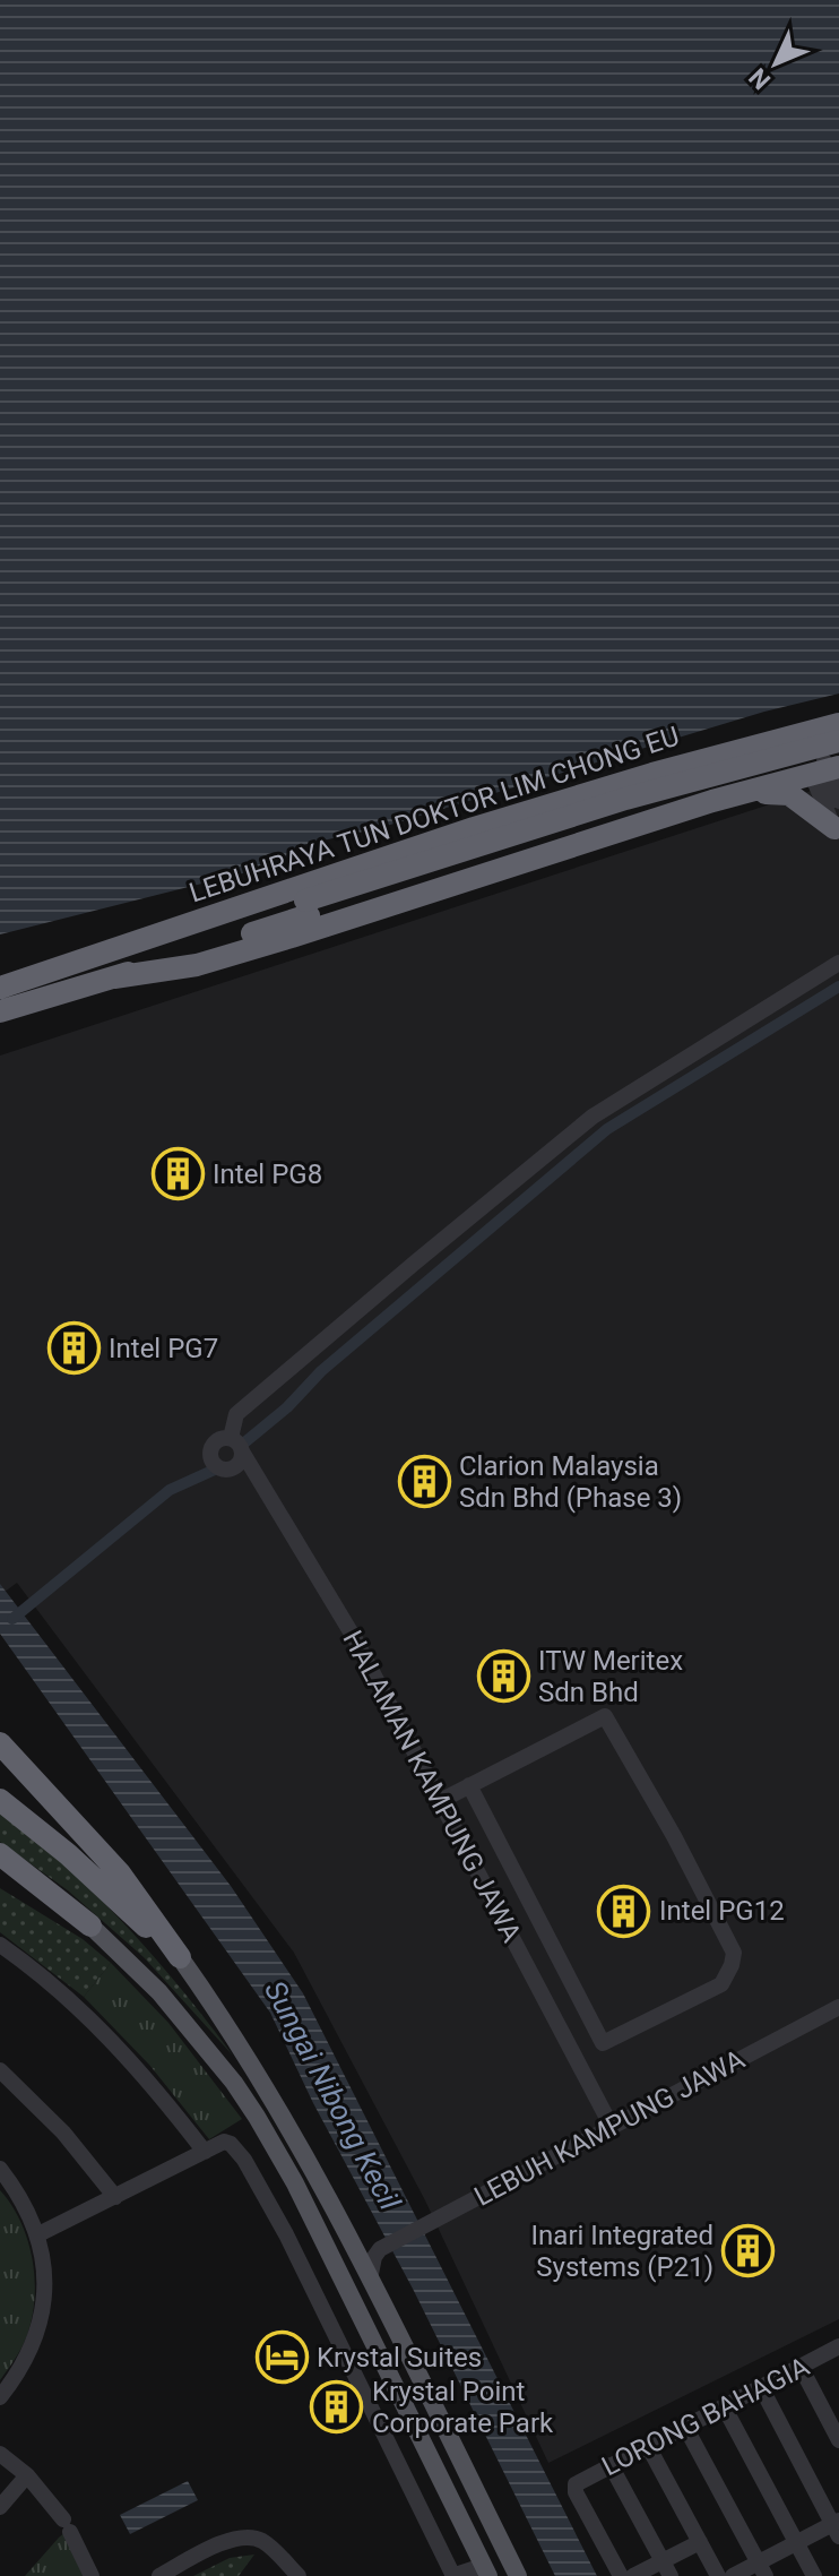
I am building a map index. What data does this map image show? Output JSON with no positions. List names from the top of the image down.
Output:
{
  "streets": {
    "highway": ["LEBUHRAYA TUN DOKTOR LIM CHONG EU"],
    "street": ["HALAMAN KAMPUNG JAWA", "LEBUH KAMPUNG JAWA", "LORONG BAHAGIA"]
  },
  "crossings": [
    ["HALAMAN KAMPUNG JAWA", "LEBUH KAMPUNG JAWA"]
  ],
  "water": ["Sungai Nibong Kecil"],
  "places": {
    "building": [
      "Intel PG8",
      "Intel PG7",
      "Clarion Malaysia Sdn Bhd (Phase 3)",
      "ITW Meritex Sdn Bhd",
      "Intel PG12",
      "Inari Integrated Systems (P21)",
      "Krystal Point Corporate Park"
    ],
    "hotel": ["Krystal Suites"]
  },
  "north": "bottom left"
}
